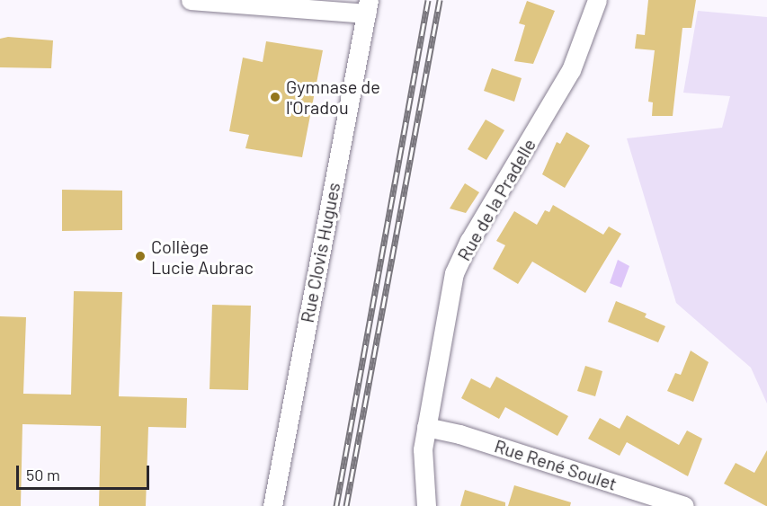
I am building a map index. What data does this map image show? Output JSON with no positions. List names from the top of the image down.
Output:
{
  "streets": {
    "street": ["Rue de la Pradelle", "Rue Clovis Hugues", "Rue René Soulet"]
  },
  "crossings": [
    ["Rue de la Pradelle", "Rue René Soulet"]
  ],
  "places": ["Gymnase de l'Oradou", "Collège Lucie Aubrac"],
  "scale_bar": "50 m"
}
